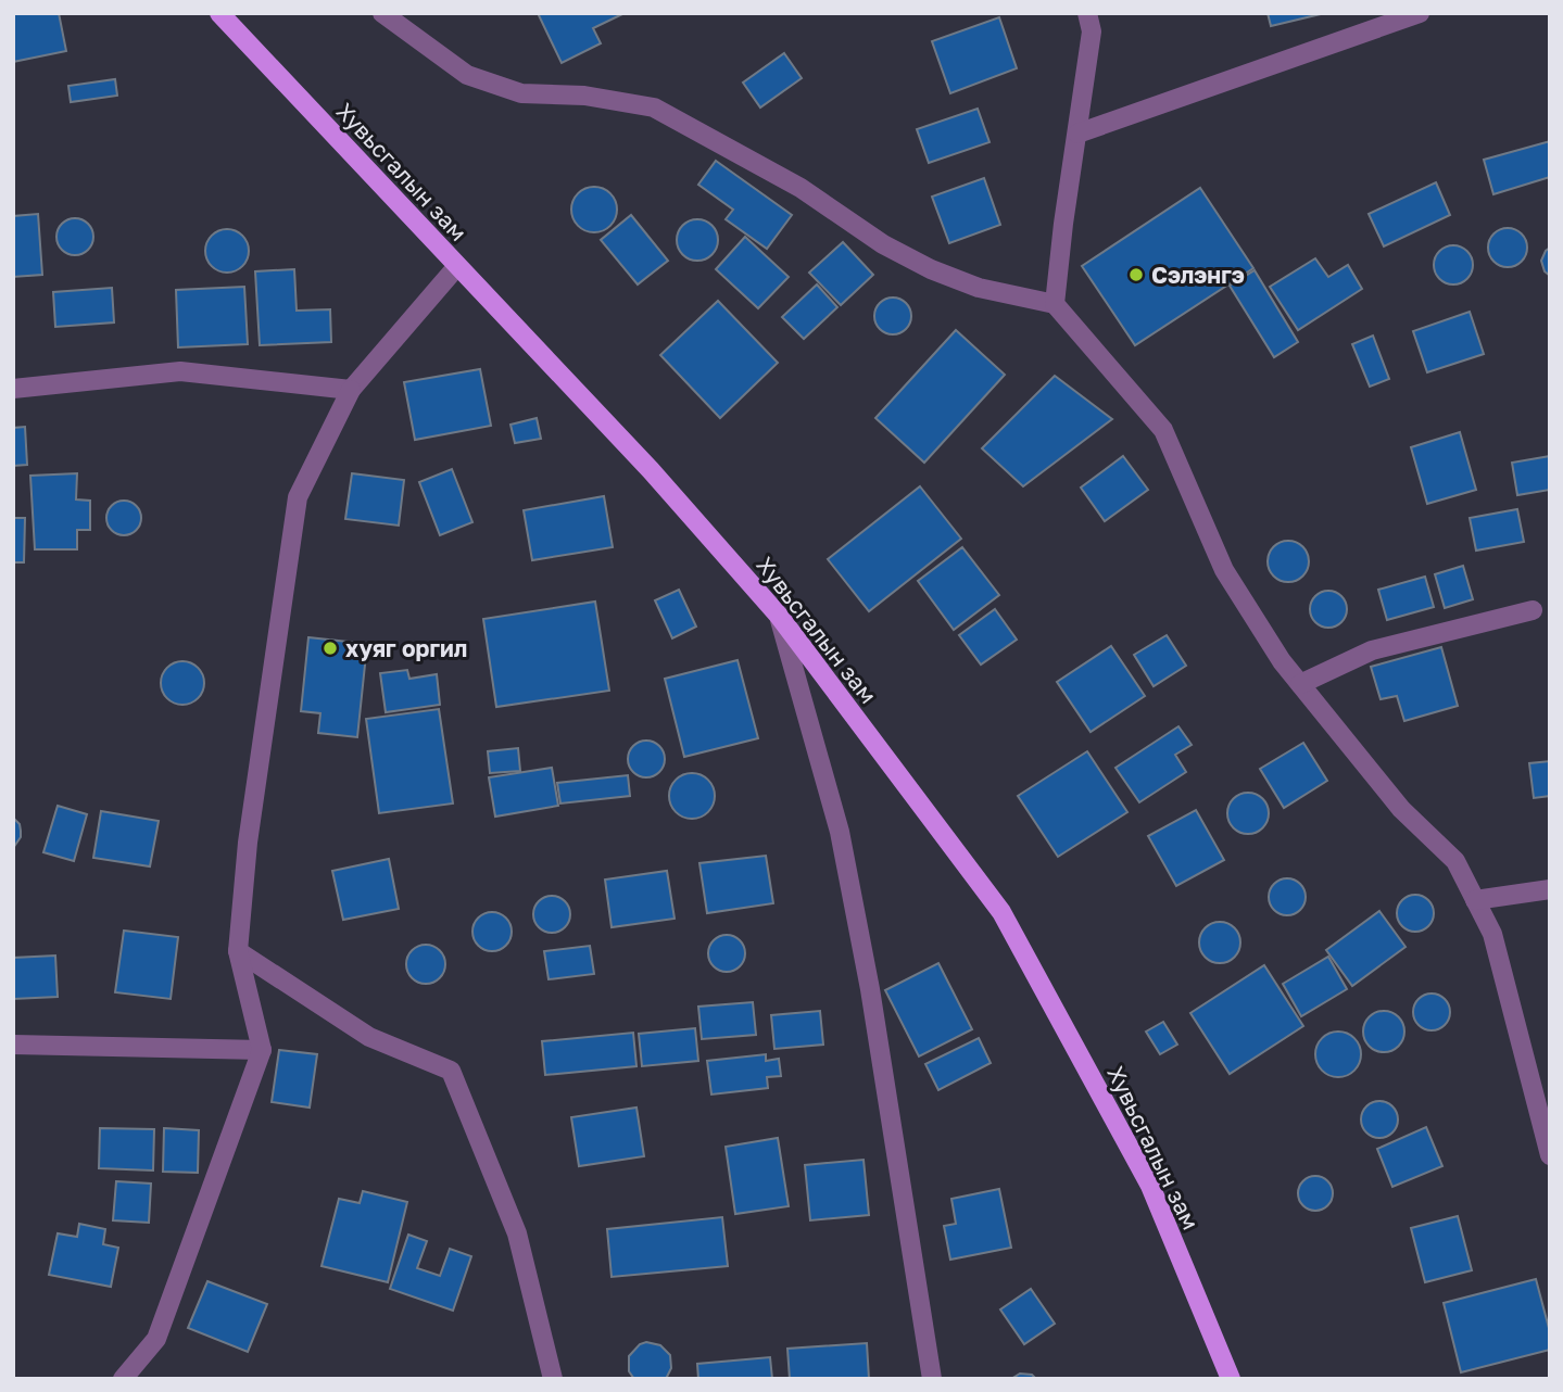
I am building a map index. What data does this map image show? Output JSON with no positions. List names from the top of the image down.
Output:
{
  "streets": {
    "main road": ["Хувьсгалын зам"]
  },
  "places": ["Сэлэнгэ", "хуяг оргил"]
}
